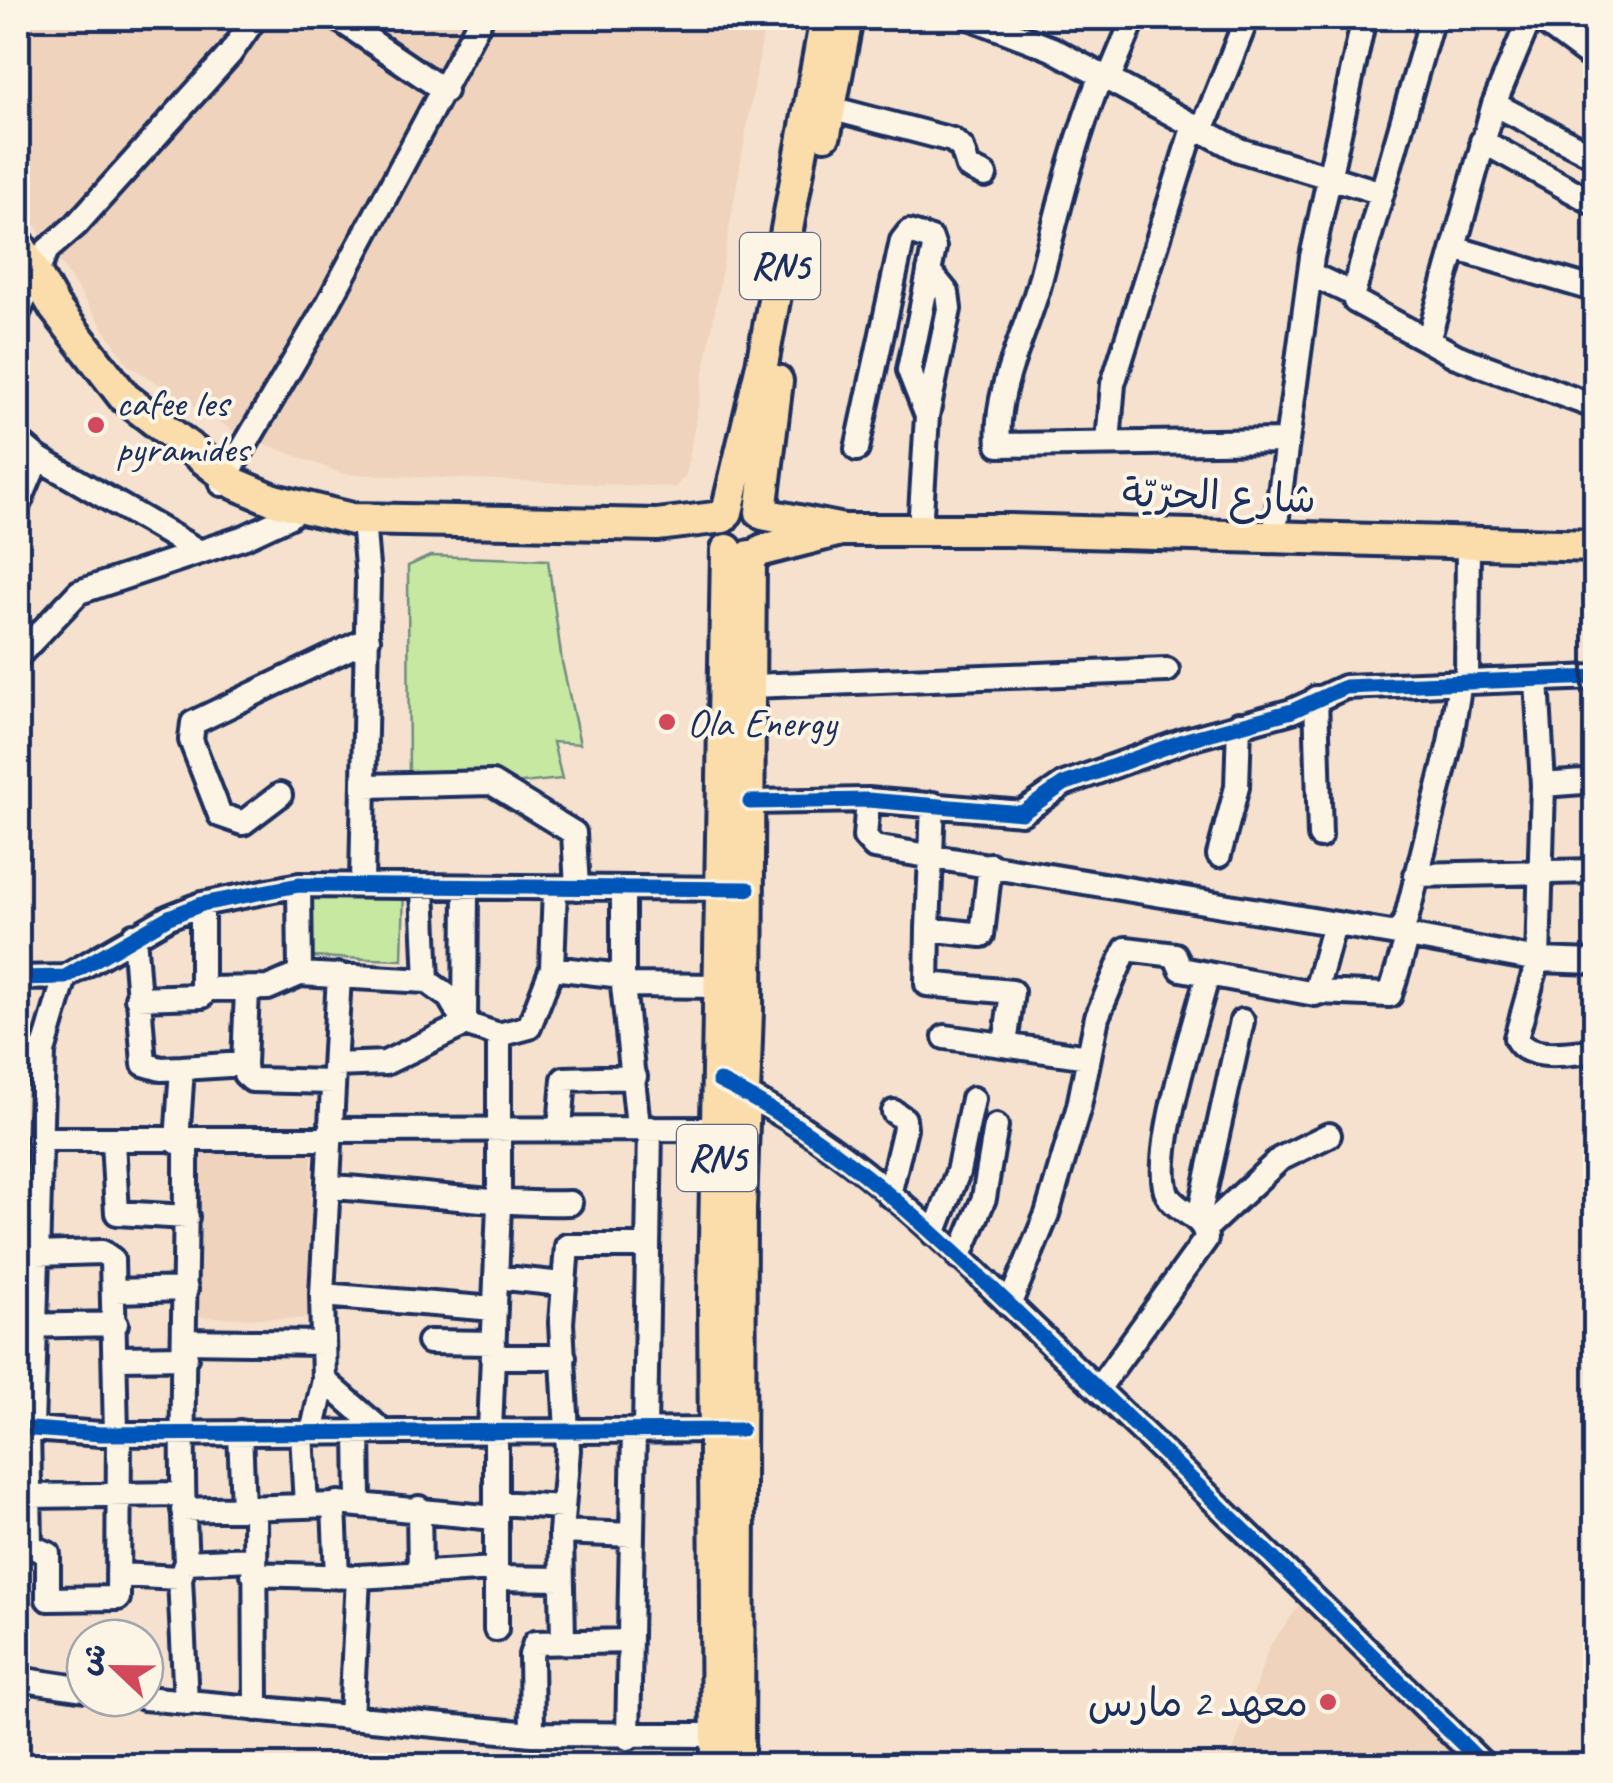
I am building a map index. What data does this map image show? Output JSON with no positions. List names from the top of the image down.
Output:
{
  "streets": {
    "main road": ["RN5", "شارع الحرّيّة"]
  },
  "crossings": [
    ["RN5", "شارع الحرّيّة"]
  ],
  "places": ["cafee les pyramides", "Ola Energy", "معهد 2 مارس"],
  "north": "left"
}
